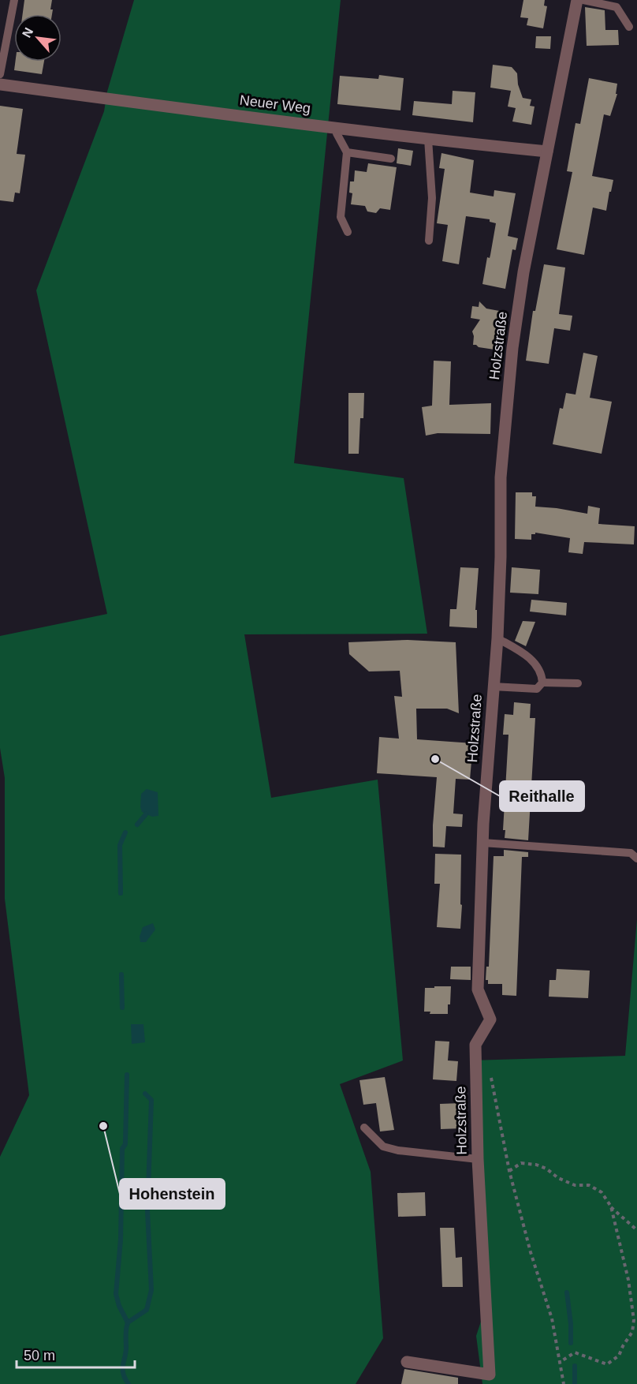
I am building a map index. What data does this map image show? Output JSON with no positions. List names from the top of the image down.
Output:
{
  "streets": {
    "street": ["Neuer Weg", "Holzstraße"]
  },
  "crossings": [
    ["Neuer Weg", "Holzstraße"]
  ],
  "places": ["Reithalle", "Hohenstein"],
  "scale_bar": "50 m",
  "north": "top left"
}
